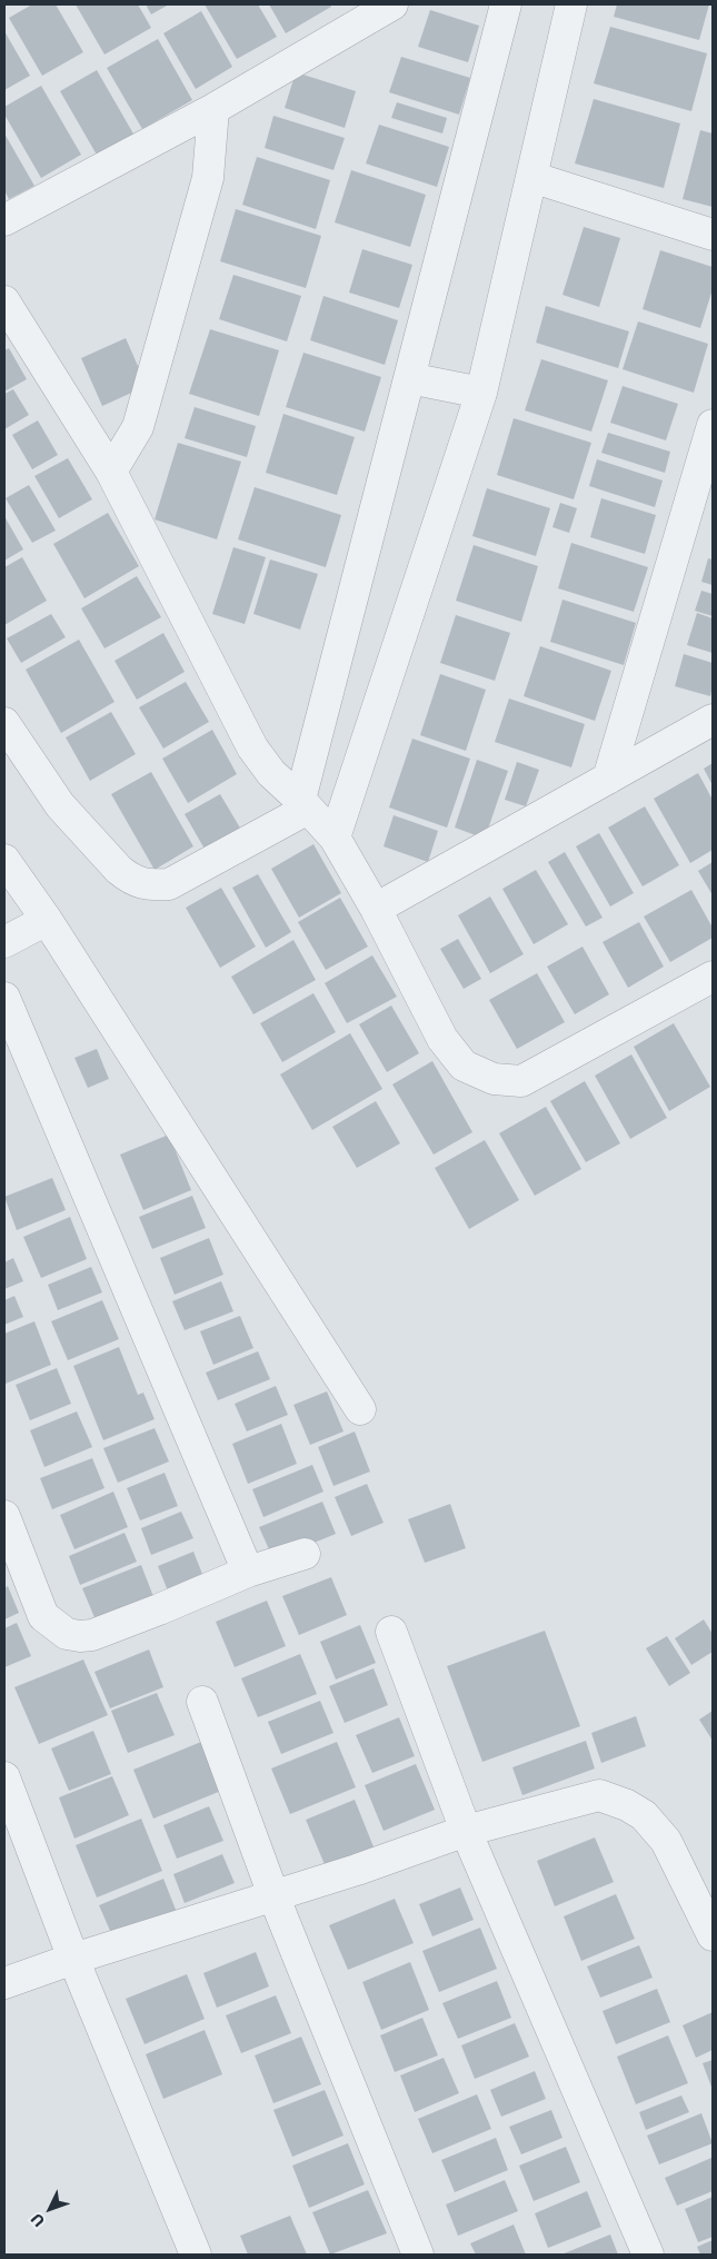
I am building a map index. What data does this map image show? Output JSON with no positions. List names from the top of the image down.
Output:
{
  "north": "bottom left"
}
